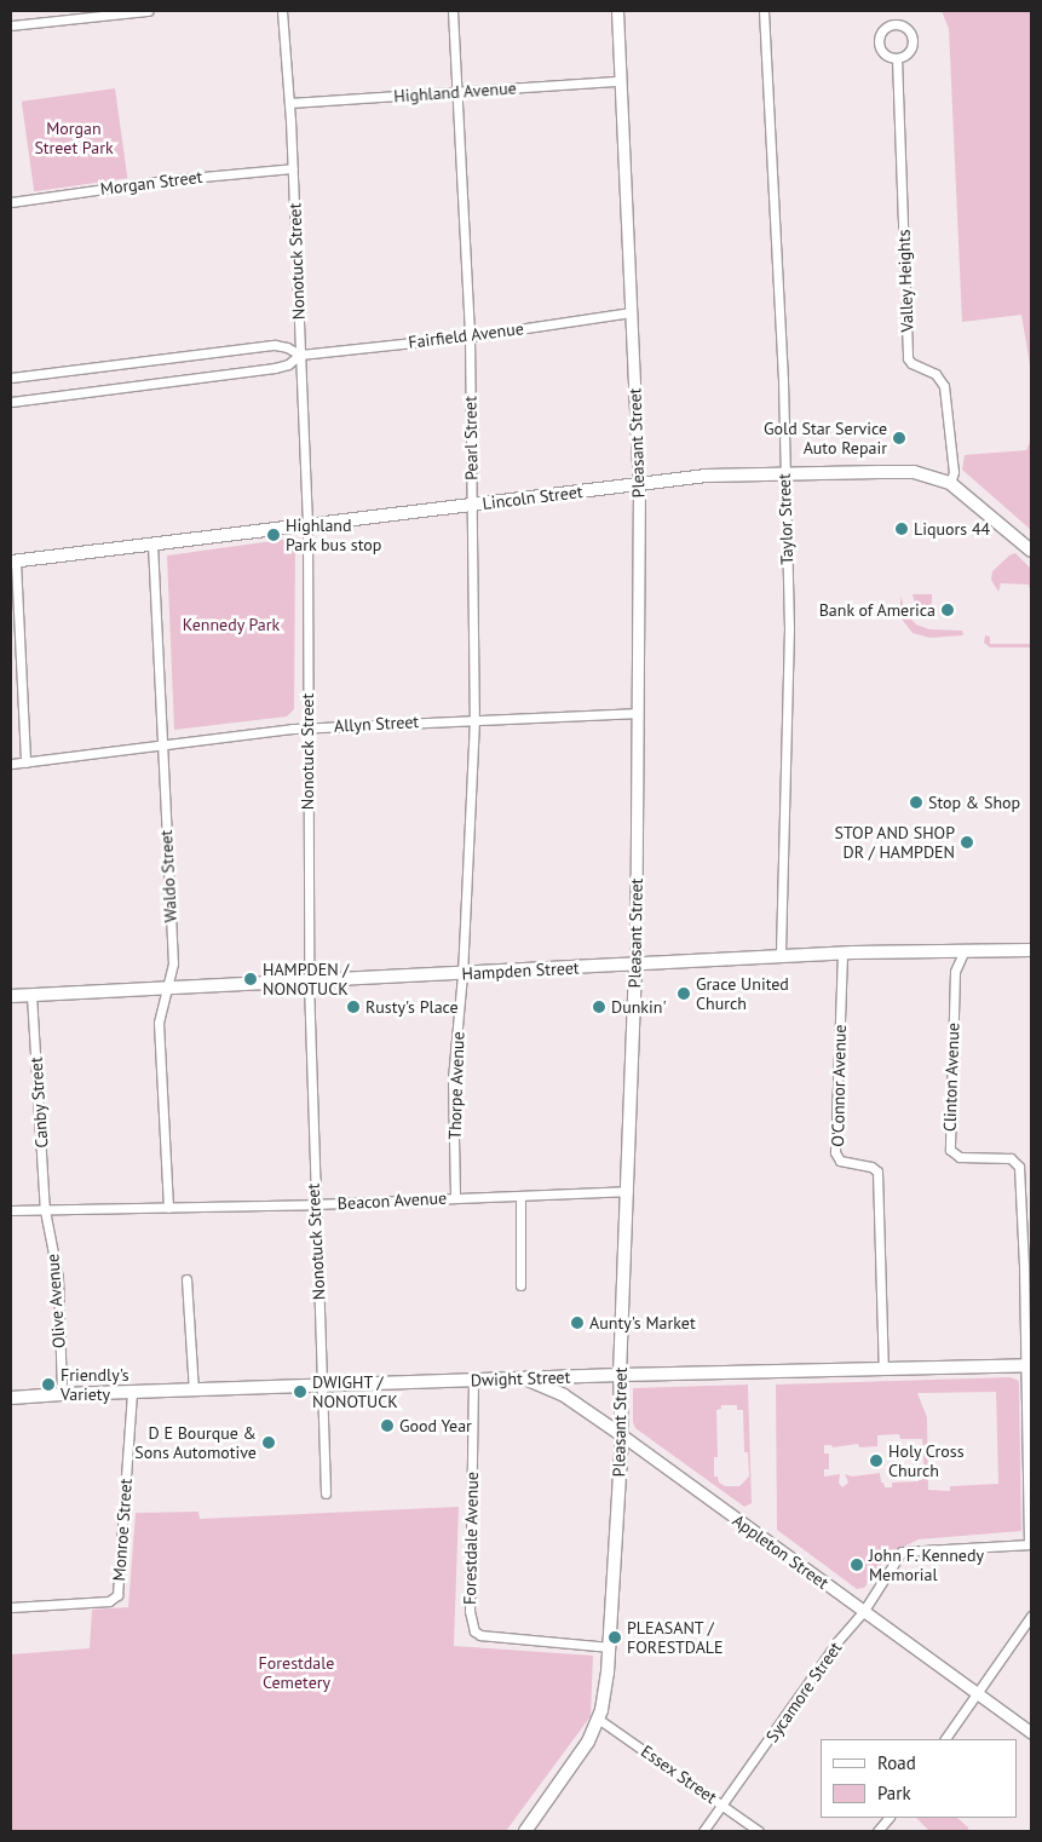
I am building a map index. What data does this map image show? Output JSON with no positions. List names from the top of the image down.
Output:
{
  "streets": {
    "main road": [
      "Pleasant Street",
      "Lincoln Street",
      "Hampden Street",
      "Dwight Street",
      "Appleton Street"
    ],
    "street": [
      "Highland Avenue",
      "Morgan Street",
      "Nonotuck Street",
      "Valley Heights",
      "Fairfield Avenue",
      "Pearl Street",
      "Taylor Street",
      "Allyn Street",
      "Waldo Street",
      "Clinton Avenue",
      "Thorpe Avenue",
      "O'Connor Avenue",
      "Canby Street",
      "Beacon Avenue",
      "Olive Avenue",
      "Monroe Street",
      "Forestdale Avenue",
      "Sycamore Street",
      "Essex Street"
    ]
  },
  "crossings": [
    ["Highland Avenue", "Nonotuck Street"],
    ["Highland Avenue", "Pearl Street"],
    ["Highland Avenue", "Pleasant Street"],
    ["Morgan Street", "Nonotuck Street"],
    ["Nonotuck Street", "Fairfield Avenue"],
    ["Nonotuck Street", "Lincoln Street"],
    ["Nonotuck Street", "Allyn Street"],
    ["Nonotuck Street", "Hampden Street"],
    ["Nonotuck Street", "Beacon Avenue"],
    ["Nonotuck Street", "Dwight Street"],
    ["Valley Heights", "Lincoln Street"],
    ["Fairfield Avenue", "Pearl Street"],
    ["Fairfield Avenue", "Pleasant Street"],
    ["Pearl Street", "Lincoln Street"],
    ["Pearl Street", "Allyn Street"],
    ["Pearl Street", "Hampden Street"],
    ["Pearl Street", "Thorpe Avenue"],
    ["Pleasant Street", "Lincoln Street"],
    ["Pleasant Street", "Allyn Street"],
    ["Pleasant Street", "Hampden Street"],
    ["Pleasant Street", "Beacon Avenue"],
    ["Pleasant Street", "Dwight Street"],
    ["Pleasant Street", "Forestdale Avenue"],
    ["Pleasant Street", "Appleton Street"],
    ["Pleasant Street", "Essex Street"],
    ["Lincoln Street", "Taylor Street"],
    ["Lincoln Street", "Waldo Street"],
    ["Taylor Street", "Hampden Street"],
    ["Allyn Street", "Waldo Street"],
    ["Waldo Street", "Hampden Street"],
    ["Waldo Street", "Beacon Avenue"],
    ["Hampden Street", "Clinton Avenue"],
    ["Hampden Street", "Thorpe Avenue"],
    ["Hampden Street", "O'Connor Avenue"],
    ["Hampden Street", "Canby Street"],
    ["Clinton Avenue", "Dwight Street"],
    ["Clinton Avenue", "Sycamore Street"],
    ["Thorpe Avenue", "Beacon Avenue"],
    ["O'Connor Avenue", "Dwight Street"],
    ["Canby Street", "Beacon Avenue"],
    ["Canby Street", "Olive Avenue"],
    ["Beacon Avenue", "Olive Avenue"],
    ["Olive Avenue", "Dwight Street"],
    ["Dwight Street", "Monroe Street"],
    ["Dwight Street", "Forestdale Avenue"],
    ["Dwight Street", "Appleton Street"],
    ["Appleton Street", "Sycamore Street"],
    ["Sycamore Street", "Essex Street"]
  ],
  "parks": ["Morgan Street Park", "Kennedy Park", "Forestdale Cemetery"],
  "places": [
    "Gold Star Service Auto Repair",
    "Liquors 44",
    "Highland Park bus stop",
    "Bank of America",
    "Stop & Shop",
    "STOP AND SHOP DR / HAMPDEN",
    "HAMPDEN / NONOTUCK",
    "Grace United Church",
    "Rusty's Place",
    "Dunkin'",
    "Aunty's Market",
    "Friendly's Variety",
    "DWIGHT / NONOTUCK",
    "Good Year",
    "D E Bourque & Sons Automotive",
    "Holy Cross Church",
    "John F. Kennedy Memorial",
    "PLEASANT / FORESTDALE"
  ],
  "legend": ["Road", "Park"]
}
